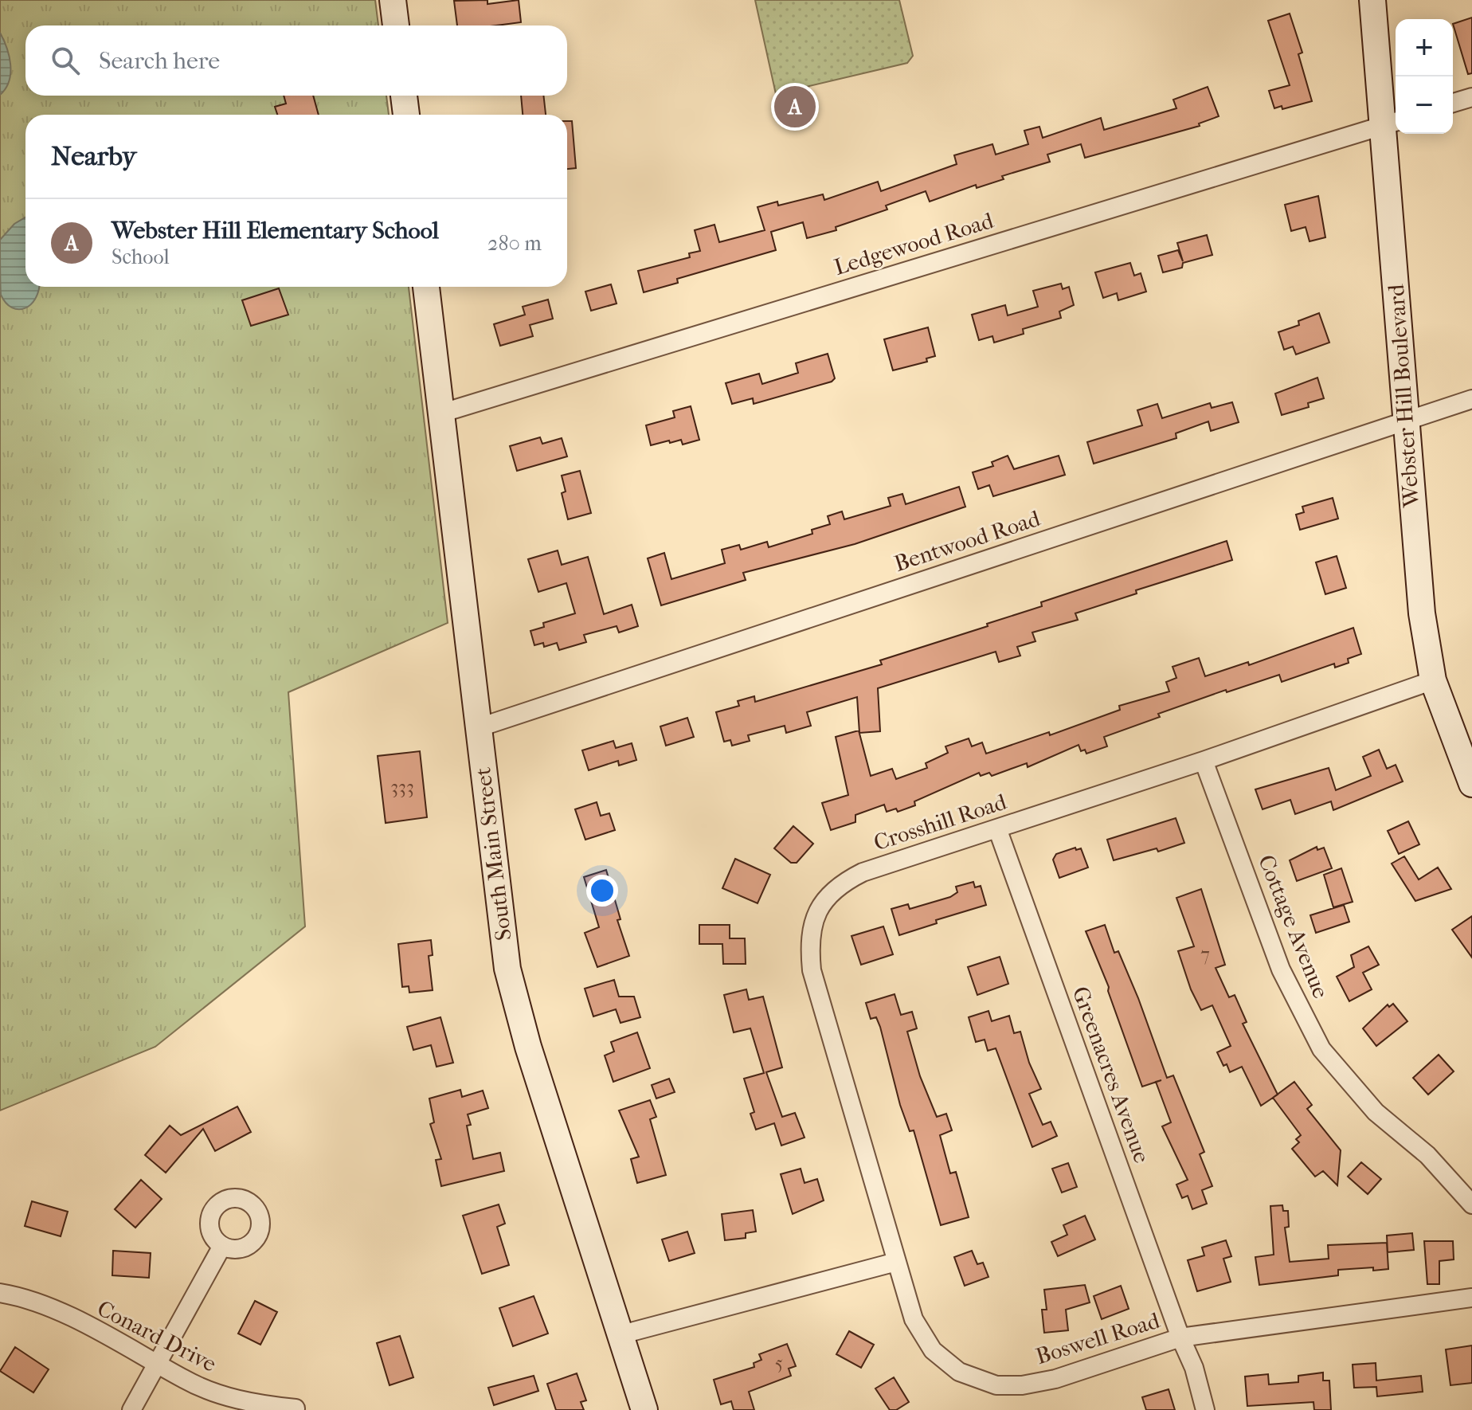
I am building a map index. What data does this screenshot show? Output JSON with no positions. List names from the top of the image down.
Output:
{
  "streets": {
    "main road": ["Webster Hill Boulevard", "South Main Street"],
    "street": [
      "Ledgewood Road",
      "Bentwood Road",
      "Crosshill Road",
      "Cottage Avenue",
      "Greenacres Avenue",
      "Conard Drive",
      "Boswell Road"
    ]
  },
  "crossings": [
    ["Ledgewood Road", "Webster Hill Boulevard"],
    ["Ledgewood Road", "South Main Street"],
    ["Webster Hill Boulevard", "Bentwood Road"],
    ["Webster Hill Boulevard", "Crosshill Road"],
    ["Bentwood Road", "South Main Street"],
    ["Crosshill Road", "Cottage Avenue"],
    ["Crosshill Road", "Greenacres Avenue"],
    ["Crosshill Road", "Boswell Road"],
    ["Greenacres Avenue", "Boswell Road"]
  ],
  "house_numbers": ["333", "7", "5"],
  "page": {
    "map_buttons": ["+", "−"],
    "search": "Search here",
    "pins": "A",
    "heading": "Nearby",
    "list": [
      {
        "mark": "A",
        "name": "Webster Hill Elementary School",
        "note": "School",
        "value": "280 m"
      }
    ]
  }
}
